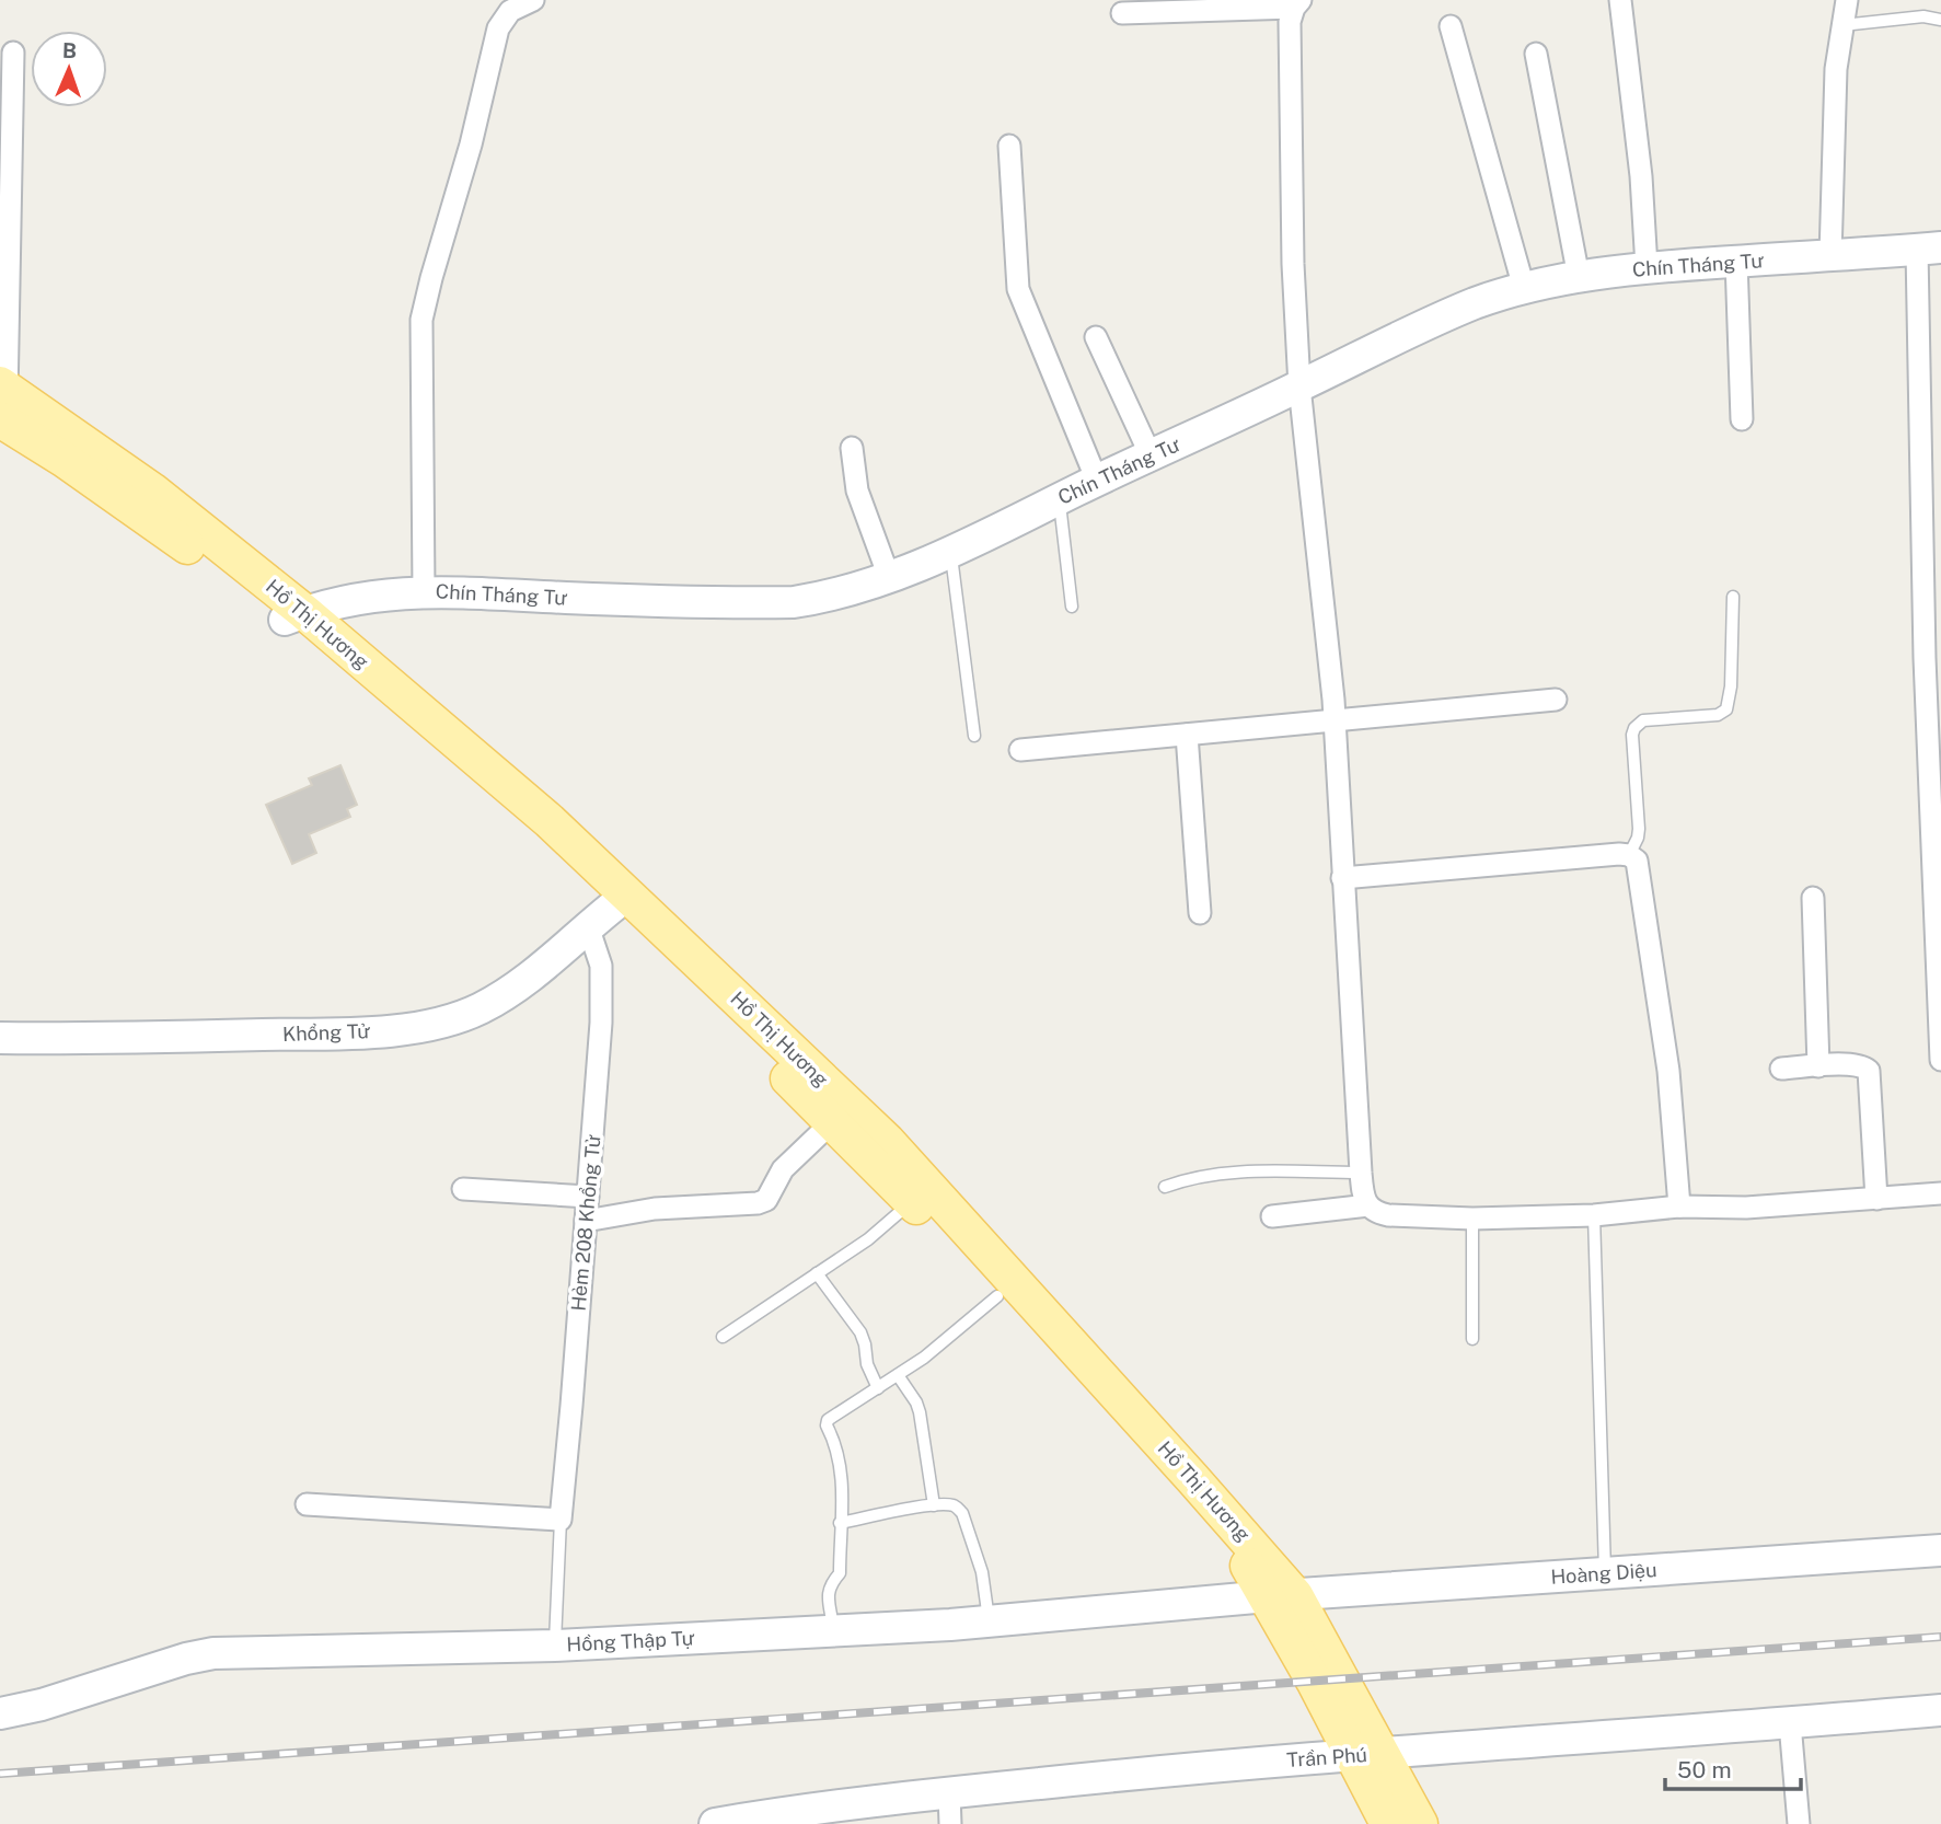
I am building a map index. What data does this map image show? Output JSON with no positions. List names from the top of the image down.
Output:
{
  "streets": {
    "main road": ["Hồ Thị Hương"],
    "street": [
      "Chín Tháng Tư",
      "Khổng Tử",
      "Hẻm 208 Khổng Tử",
      "Hoàng Diệu",
      "Hồng Thập Tự",
      "Trần Phú"
    ]
  },
  "crossings": [
    ["Chín Tháng Tư", "Hồ Thị Hương"],
    ["Hồ Thị Hương", "Khổng Tử"],
    ["Hồ Thị Hương", "Hẻm 208 Khổng Tử"],
    ["Hồ Thị Hương", "Hoàng Diệu"],
    ["Hồ Thị Hương", "Hồng Thập Tự"],
    ["Hồ Thị Hương", "Trần Phú"],
    ["Khổng Tử", "Hẻm 208 Khổng Tử"],
    ["Hẻm 208 Khổng Tử", "Hồng Thập Tự"],
    ["Hoàng Diệu", "Hồng Thập Tự"]
  ],
  "scale_bar": "50 m",
  "north": "top"
}
